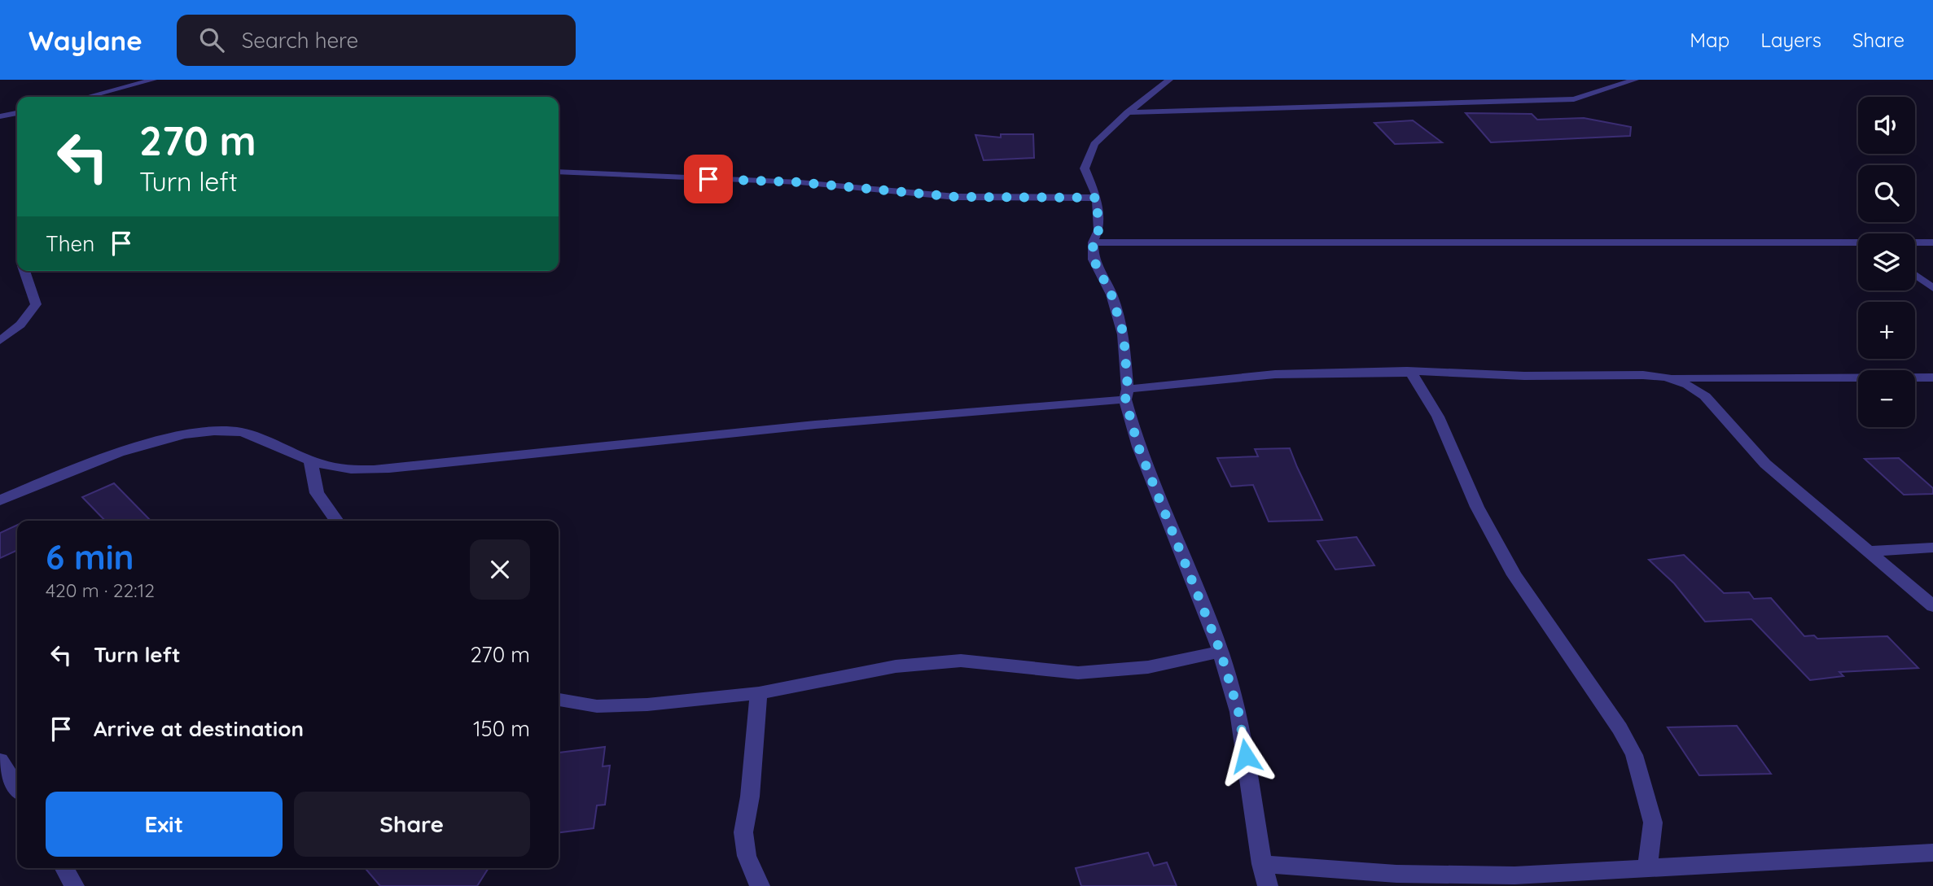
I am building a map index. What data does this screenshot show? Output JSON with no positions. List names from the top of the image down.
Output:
{
  "page": {
    "header": "Waylane",
    "search": "Search here",
    "nav": ["Map", "Layers", "Share"],
    "map_buttons": ["+", "−"],
    "turn": ["270 m", "Turn left"],
    "then": "Then",
    "heading": ["6 min", "420 m · 22:12"],
    "list": [
      {
        "name": "Turn left",
        "value": "270 m"
      },
      {
        "name": "Arrive at destination",
        "value": "150 m"
      }
    ],
    "buttons": ["Exit", "Share"]
  }
}
